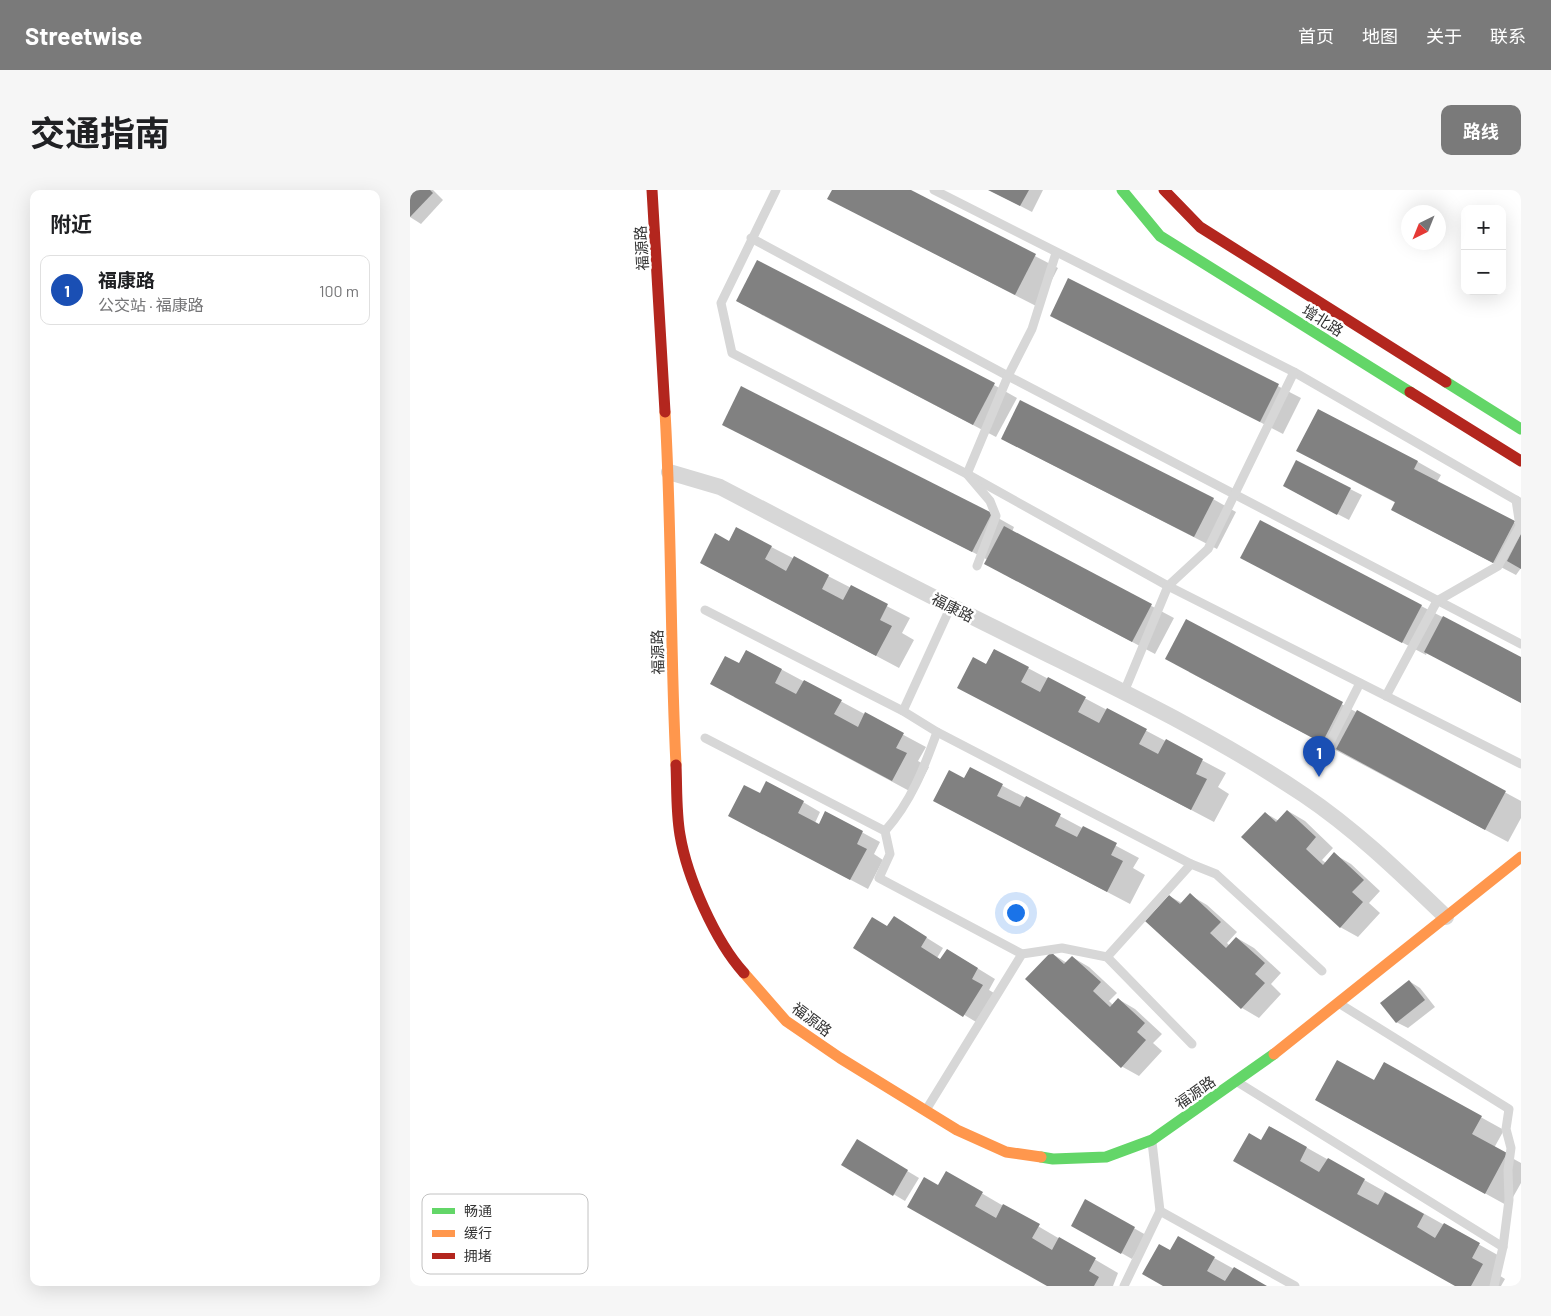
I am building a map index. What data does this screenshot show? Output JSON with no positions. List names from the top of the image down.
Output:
{
  "streets": {
    "street": ["福源路", "增北路", "福康路"]
  },
  "crossings": [
    ["福源路", "福康路"]
  ],
  "legend": ["畅通", "缓行", "拥堵"],
  "north": "bottom left",
  "page": {
    "header": "Streetwise",
    "nav": [
      "首页",
      "地图",
      "关于",
      "联系"
    ],
    "title": "交通指南",
    "buttons": "路线",
    "heading": "附近",
    "map_buttons": ["+", "−"],
    "list": [
      {
        "mark": "1",
        "name": "福康路",
        "note": "公交站 · 福康路",
        "value": "100 m"
      }
    ],
    "pins": "1"
  }
}
